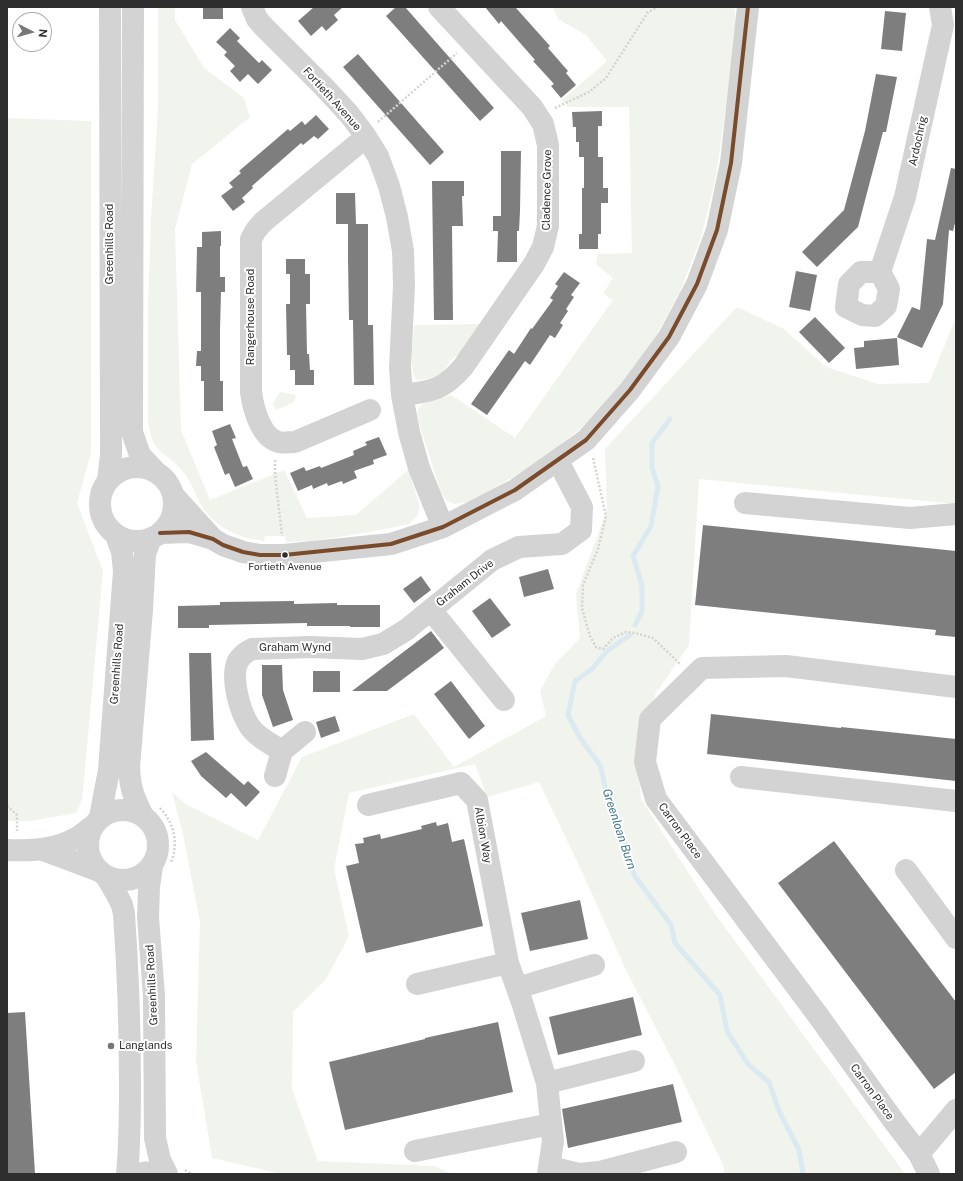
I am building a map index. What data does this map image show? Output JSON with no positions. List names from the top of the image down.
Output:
{
  "streets": {
    "street": [
      "Fortieth Avenue",
      "Ardochrig",
      "Cladence Grove",
      "Greenhills Road",
      "Rangerhouse Road",
      "Graham Drive",
      "Graham Wynd",
      "Carron Place",
      "Albion Way"
    ]
  },
  "crossings": [
    ["Fortieth Avenue", "Cladence Grove"],
    ["Fortieth Avenue", "Rangerhouse Road"],
    ["Graham Drive", "Graham Wynd"]
  ],
  "water": ["Greenloan Burn"],
  "places": ["Fortieth Avenue", "Langlands"],
  "north": "right"
}
